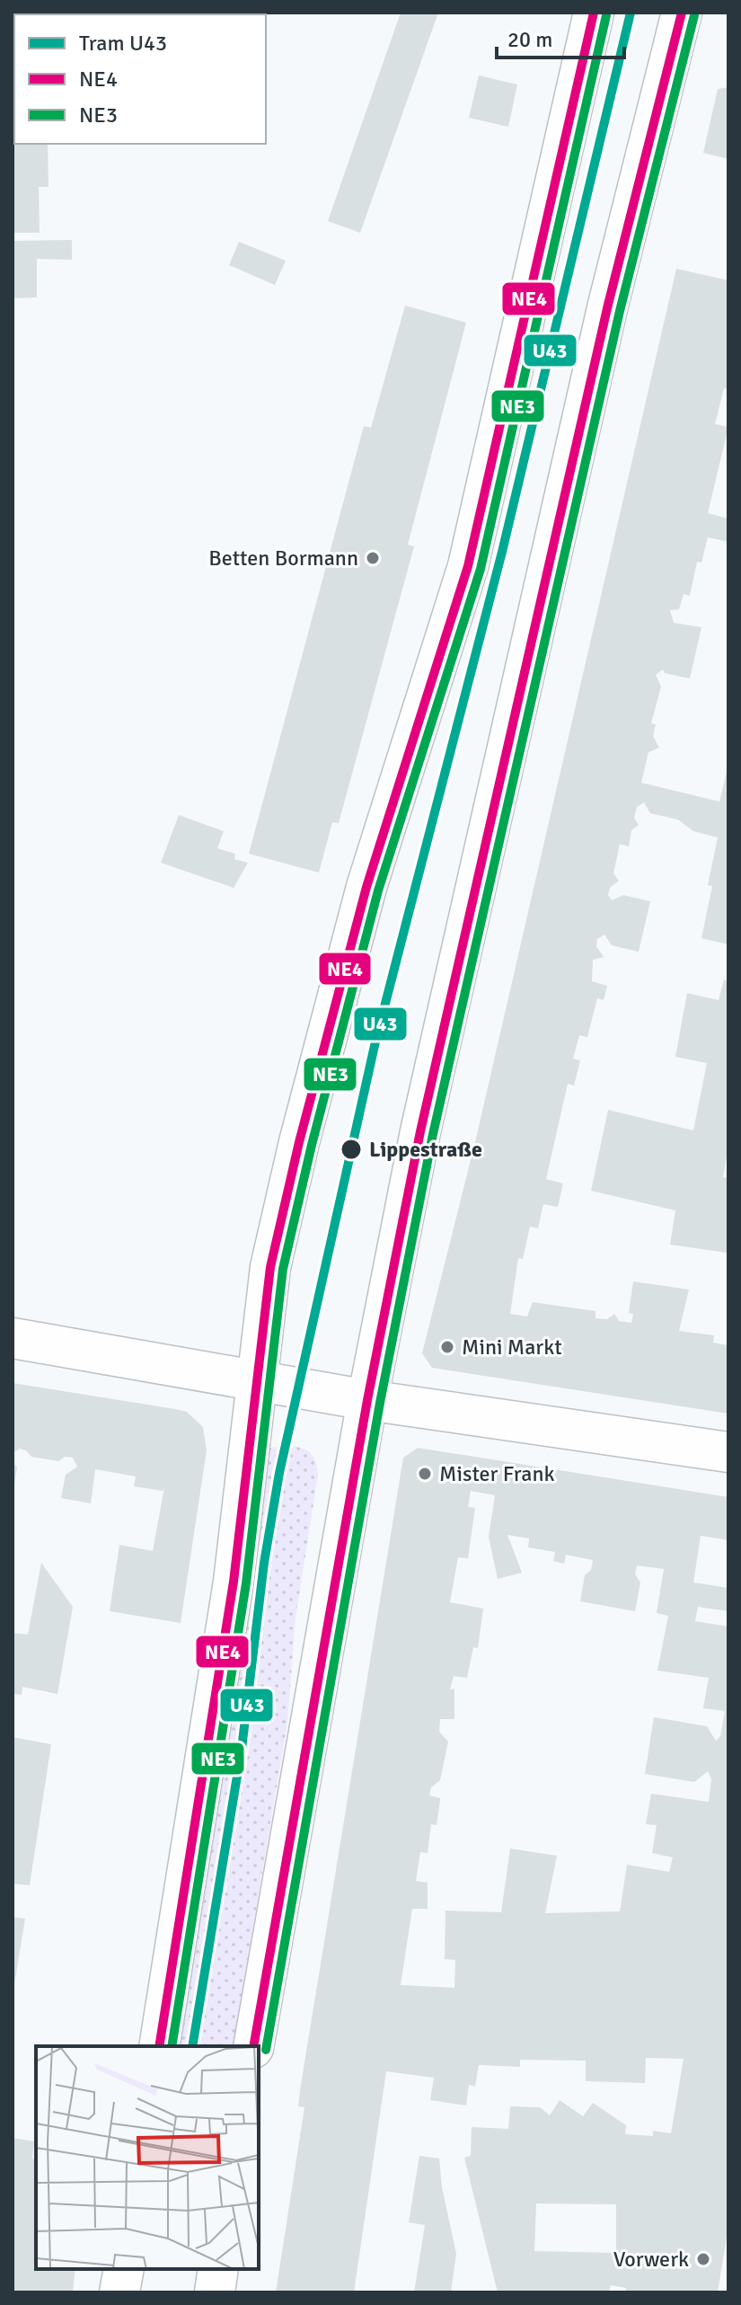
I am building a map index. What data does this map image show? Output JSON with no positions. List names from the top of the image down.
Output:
{
  "places": [
    "Betten Bormann",
    "Lippestraße",
    "Mini Markt",
    "Mister Frank",
    "Vorwerk"
  ],
  "lines": ["tram line U43", "transit line NE4", "transit line NE3"],
  "legend": ["Tram U43", "NE4", "NE3"],
  "scale_bar": "20 m"
}
